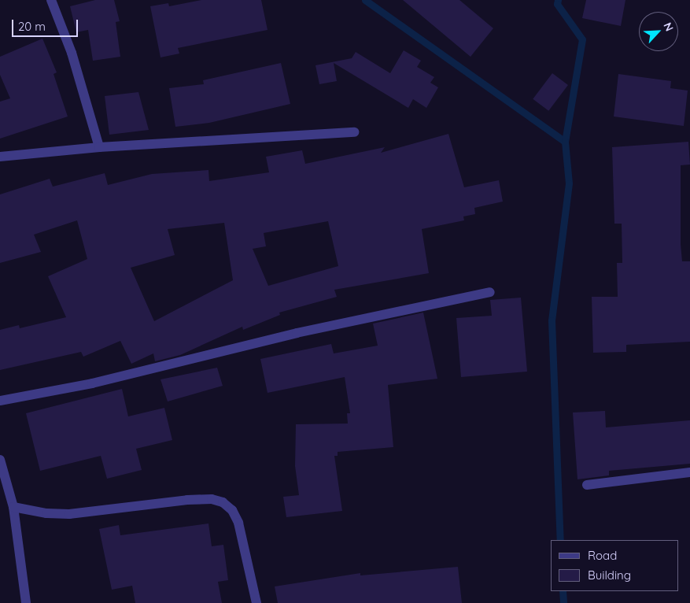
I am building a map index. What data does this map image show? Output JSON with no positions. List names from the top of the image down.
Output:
{
  "legend": ["Road", "Building"],
  "scale_bar": "20 m",
  "north": "top right"
}
